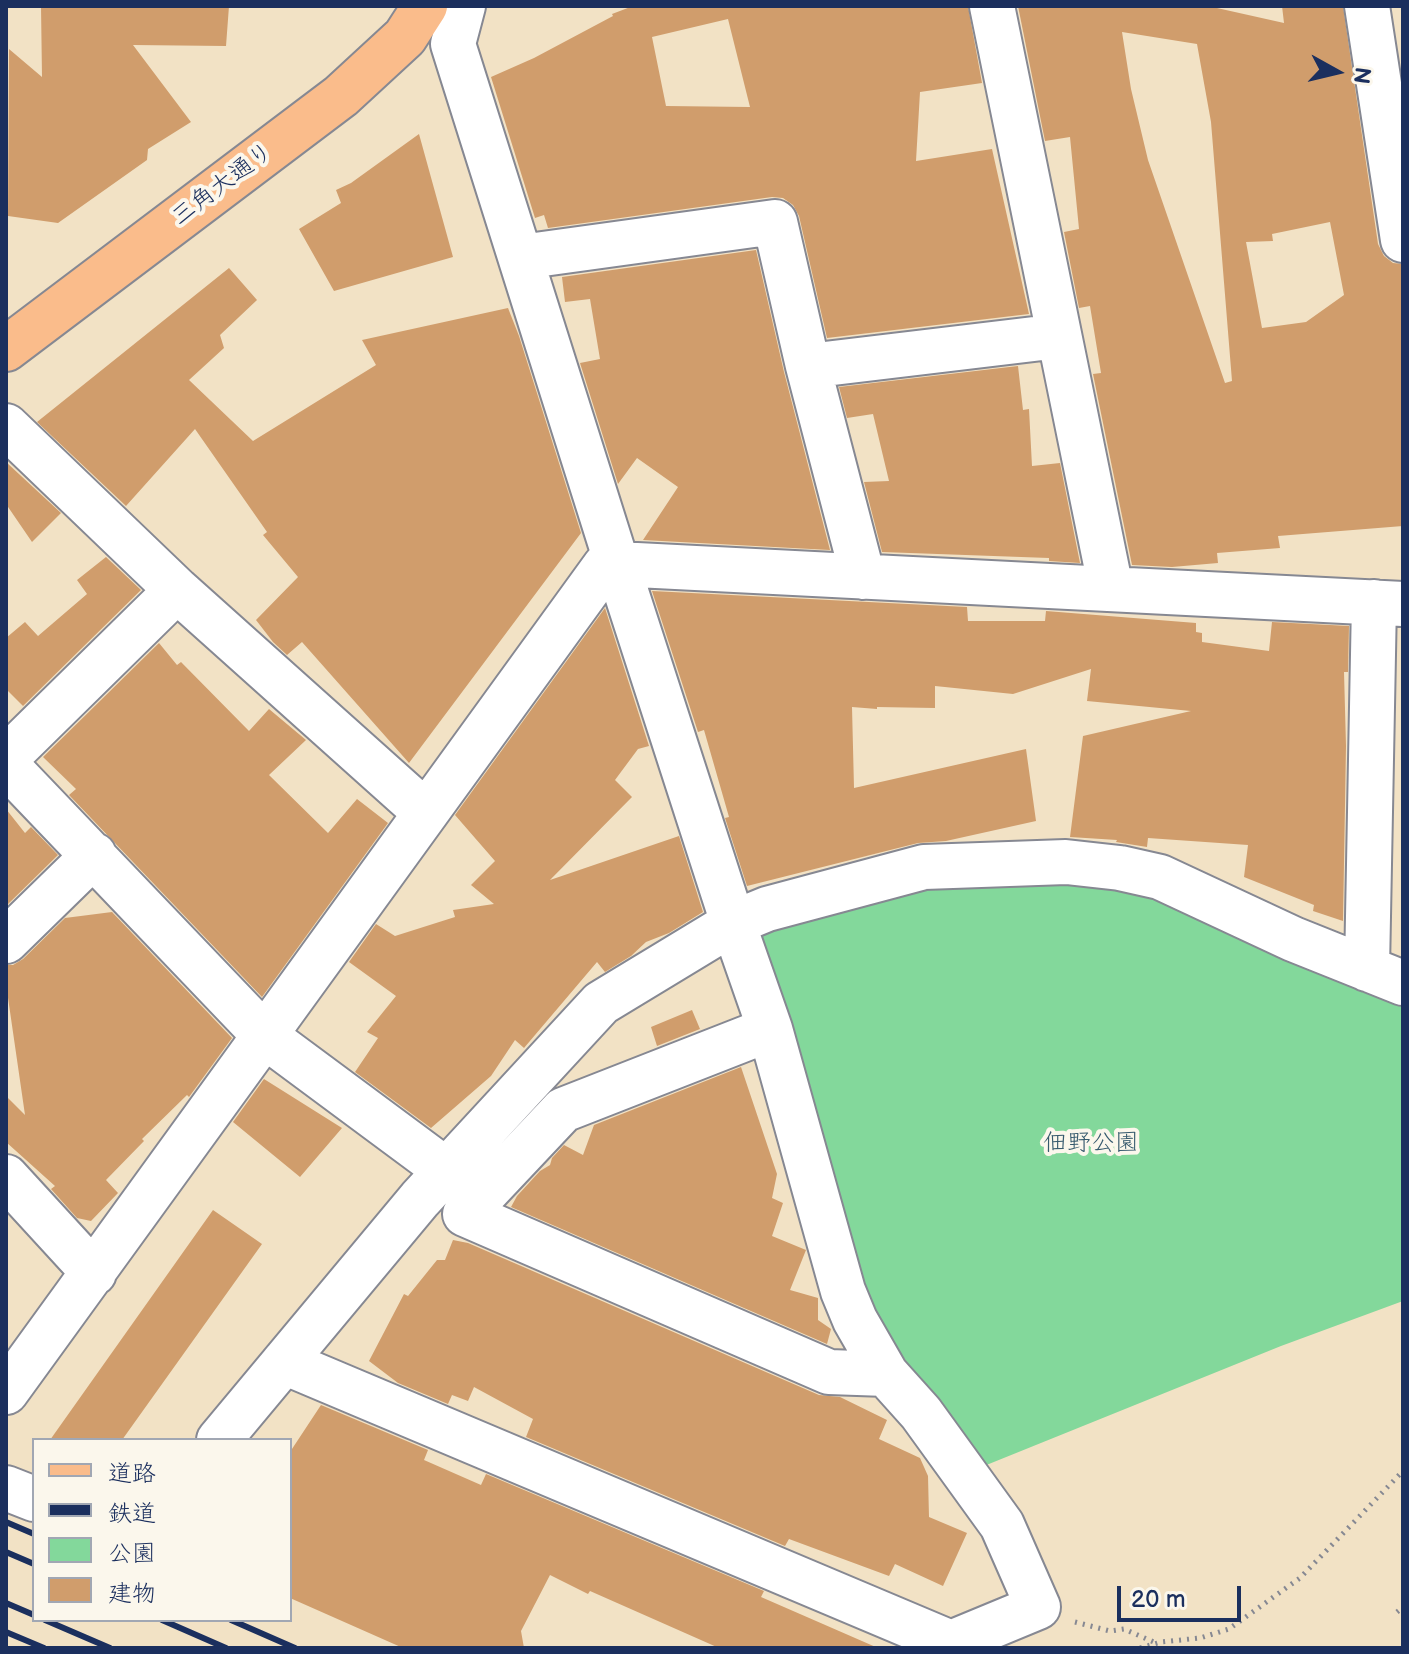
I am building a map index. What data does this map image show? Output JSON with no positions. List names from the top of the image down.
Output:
{
  "streets": {
    "main road": ["三角大通り"]
  },
  "parks": ["佃野公園"],
  "legend": [
    "道路",
    "鉄道",
    "公園",
    "建物"
  ],
  "scale_bar": "20 m",
  "north": "right"
}
